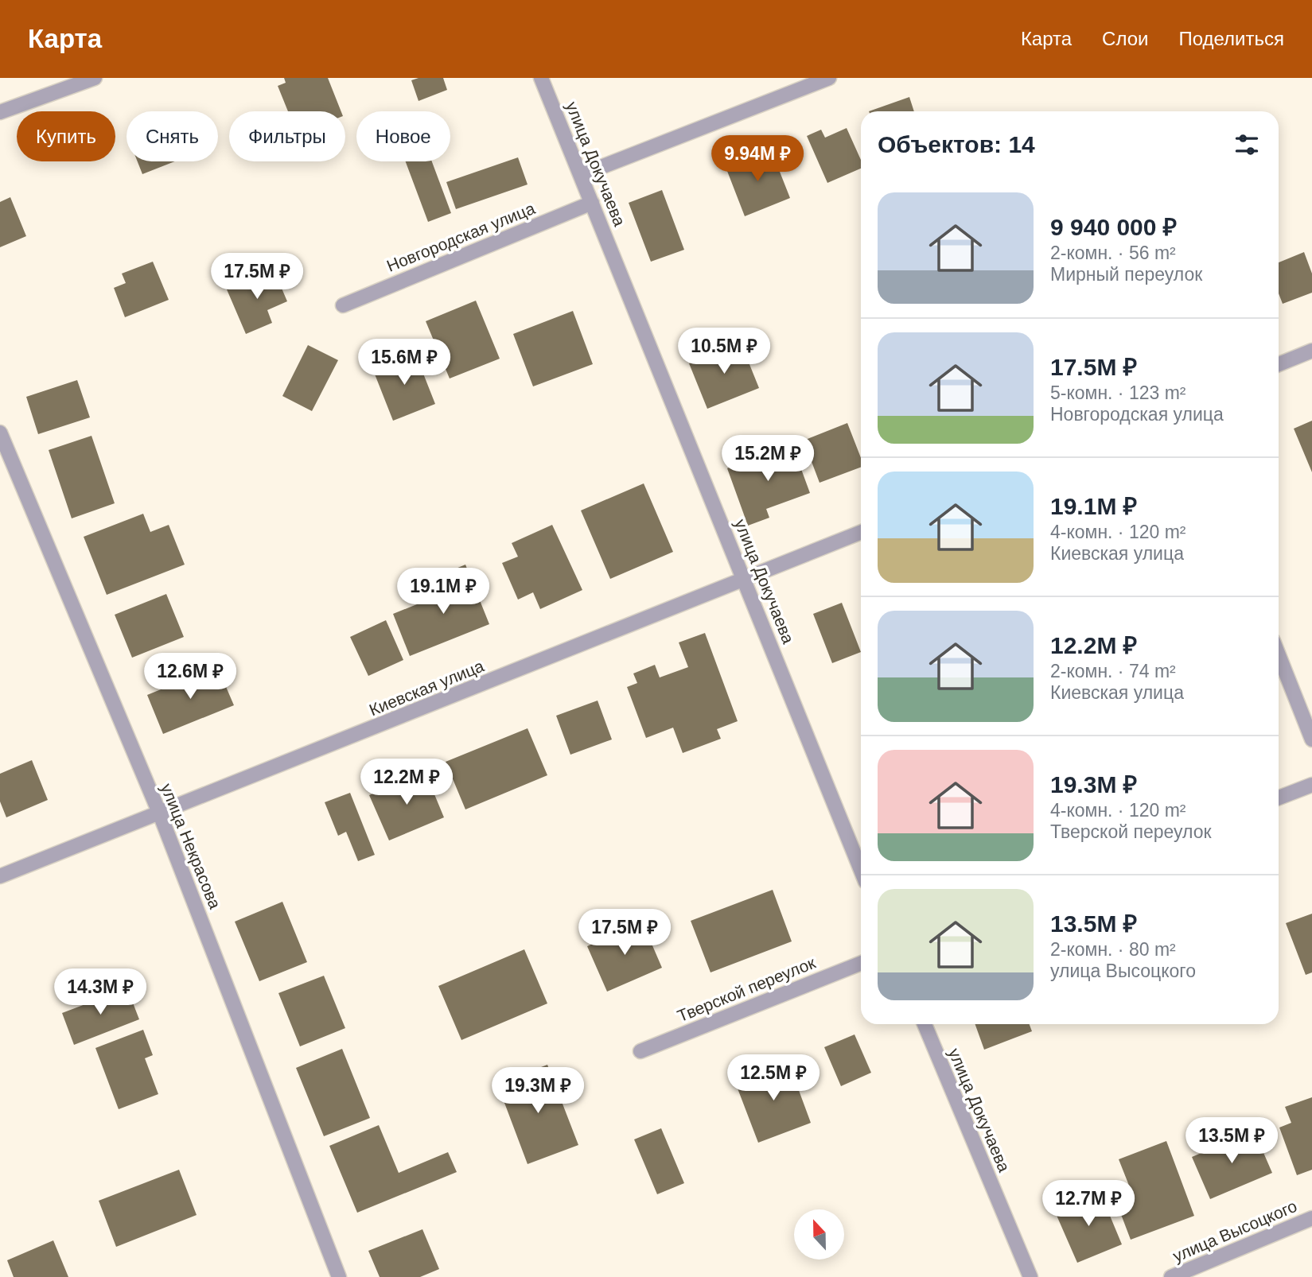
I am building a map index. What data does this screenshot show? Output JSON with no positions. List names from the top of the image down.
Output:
{
  "streets": {
    "street": [
      "улица Докучаева",
      "Новгородская улица",
      "Киевская улица",
      "улица Некрасова",
      "Тверской переулок",
      "улица Высоцкого"
    ]
  },
  "crossings": [
    ["улица Докучаева", "Новгородская улица"],
    ["улица Докучаева", "Киевская улица"],
    ["Киевская улица", "улица Некрасова"]
  ],
  "north": "top",
  "page": {
    "header": "Карта",
    "nav": ["Карта", "Слои", "Поделиться"],
    "chip": [
      "Купить",
      "Снять",
      "Фильтры",
      "Новое"
    ],
    "heading": "Объектов: 14",
    "price": [
      "9.94M ₽",
      "17.5M ₽",
      "10.5M ₽",
      "15.6M ₽",
      "15.2M ₽",
      "19.1M ₽",
      "12.6M ₽",
      "12.2M ₽",
      "17.5M ₽",
      "14.3M ₽",
      "12.5M ₽",
      "19.3M ₽",
      "13.5M ₽",
      "12.7M ₽"
    ],
    "list": [
      {
        "name": "9 940 000 ₽",
        "note": "2-комн. · 56 m² · Мирный переулок"
      },
      {
        "name": "17.5M ₽",
        "note": "5-комн. · 123 m² · Новгородская улица"
      },
      {
        "name": "19.1M ₽",
        "note": "4-комн. · 120 m² · Киевская улица"
      },
      {
        "name": "12.2M ₽",
        "note": "2-комн. · 74 m² · Киевская улица"
      },
      {
        "name": "19.3M ₽",
        "note": "4-комн. · 120 m² · Тверской переулок"
      },
      {
        "name": "13.5M ₽",
        "note": "2-комн. · 80 m² · улица Высоцкого"
      }
    ]
  }
}
